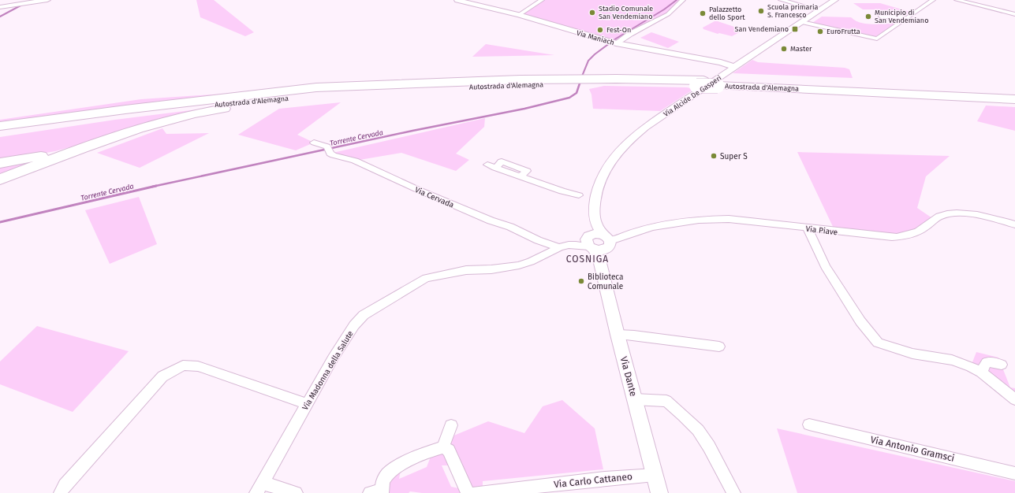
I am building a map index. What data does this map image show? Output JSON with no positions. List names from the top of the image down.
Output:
{
  "streets": {
    "highway": ["Autostrada d'Alemagna"],
    "street": [
      "Via Maniach",
      "Via Alcide De Gasperi",
      "Via Cervada",
      "Via Piave",
      "Via Madonna della Salute",
      "Via Dante",
      "Via Antonio Gramsci",
      "Via Carlo Cattaneo"
    ]
  },
  "crossings": [
    ["Via Maniach", "Via Alcide De Gasperi"],
    ["Via Alcide De Gasperi", "Via Piave"],
    ["Via Alcide De Gasperi", "Via Madonna della Salute"],
    ["Via Alcide De Gasperi", "Via Dante"],
    ["Via Cervada", "Via Madonna della Salute"],
    ["Via Piave", "Via Madonna della Salute"],
    ["Via Piave", "Via Dante"],
    ["Via Madonna della Salute", "Via Dante"],
    ["Via Dante", "Via Carlo Cattaneo"]
  ],
  "districts": ["COSNIGA"],
  "water": ["Torrente Cervada"],
  "places": {
    "other": [
      "Scuola primaria S. Francesco",
      "Stadio Comunale San Vendemiano",
      "Palazzetto dello Sport",
      "Municipio di San Vendemiano",
      "Fest-On",
      "EuroFrutta",
      "Master",
      "Super S",
      "Biblioteca Comunale"
    ],
    "transit": ["San Vendemiano"]
  }
}
